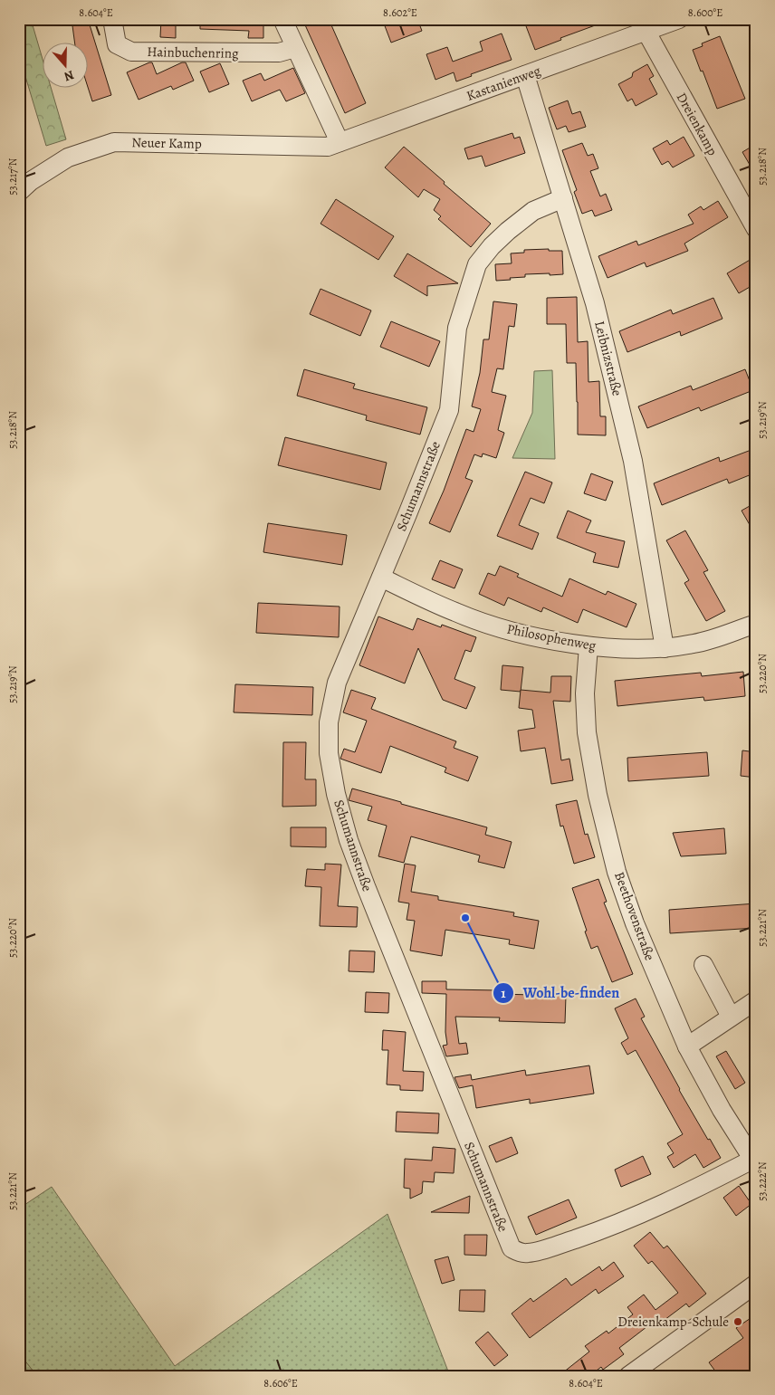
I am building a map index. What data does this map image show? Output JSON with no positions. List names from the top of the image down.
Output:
{
  "streets": {
    "street": [
      "Hainbuchenring",
      "Kastanienweg",
      "Dreienkamp",
      "Neuer Kamp",
      "Leibnizstraße",
      "Schumannstraße",
      "Philosophenweg",
      "Beethovenstraße"
    ]
  },
  "crossings": [
    ["Kastanienweg", "Dreienkamp"],
    ["Kastanienweg", "Neuer Kamp"],
    ["Kastanienweg", "Leibnizstraße"],
    ["Leibnizstraße", "Schumannstraße"],
    ["Leibnizstraße", "Philosophenweg"],
    ["Schumannstraße", "Philosophenweg"],
    ["Schumannstraße", "Beethovenstraße"],
    ["Philosophenweg", "Beethovenstraße"]
  ],
  "places": ["Wohl-be-finden", "Dreienkamp-Schule"],
  "north": "bottom",
  "coordinates": [
    "8.604°E",
    "8.602°E",
    "8.600°E",
    "53.218°N",
    "53.217°N",
    "53.219°N",
    "53.220°N",
    "53.221°N",
    "53.222°N",
    "8.606°E"
  ]
}
